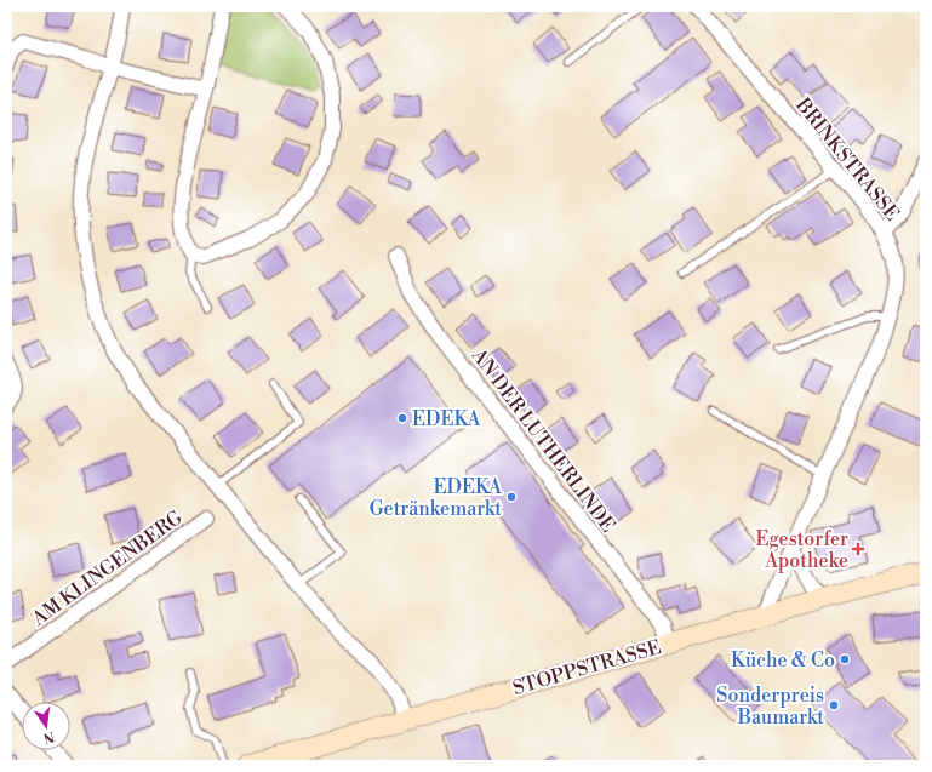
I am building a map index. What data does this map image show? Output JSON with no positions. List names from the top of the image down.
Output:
{
  "streets": {
    "main road": ["STOPPSTRASSE"],
    "street": ["BRINKSTRASSE", "AN DER LUTHERLINDE", "AM KLINGENBERG"]
  },
  "crossings": [
    ["BRINKSTRASSE", "STOPPSTRASSE"],
    ["AN DER LUTHERLINDE", "STOPPSTRASSE"]
  ],
  "places": {
    "other": [
      "EDEKA",
      "EDEKA Getränkemarkt",
      "Küche & Co",
      "Sonderpreis Baumarkt"
    ],
    "health": ["Egestorfer Apotheke"]
  },
  "north": "bottom"
}
